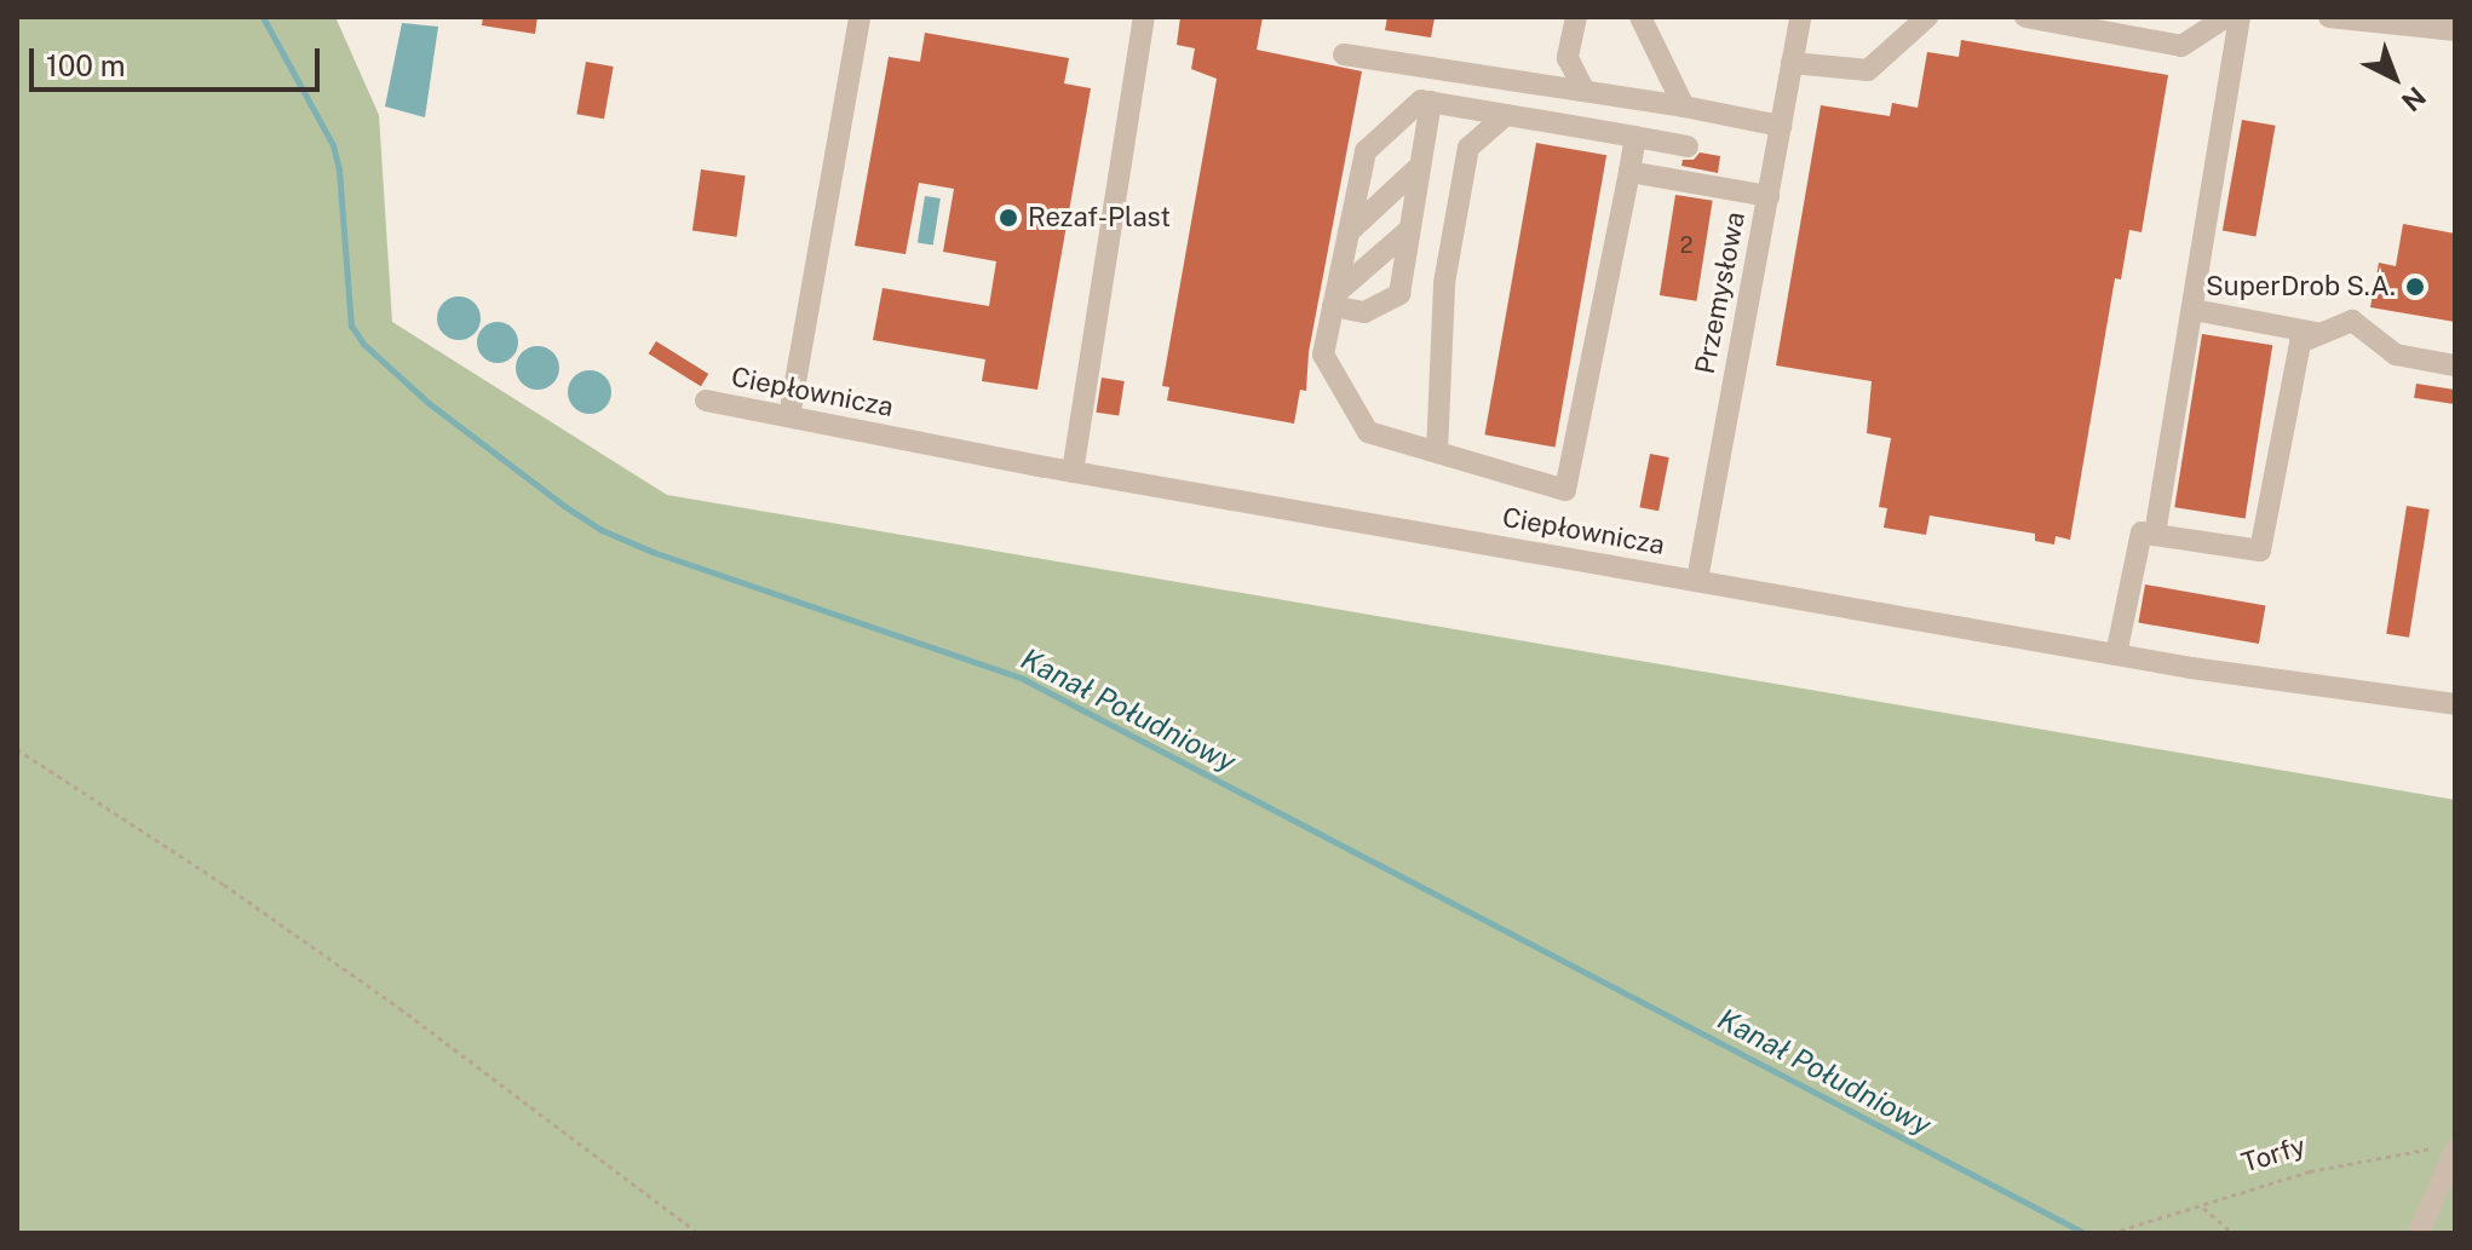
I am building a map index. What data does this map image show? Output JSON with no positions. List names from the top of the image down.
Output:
{
  "streets": {
    "street": ["Przemysłowa", "Ciepłownicza"],
    "path": ["Torfy"]
  },
  "crossings": [
    ["Przemysłowa", "Ciepłownicza"]
  ],
  "water": ["Kanał Południowy"],
  "places": ["Rezaf-Plast", "SuperDrob S.A."],
  "house_numbers": ["2"],
  "scale_bar": "100 m",
  "north": "bottom right"
}
